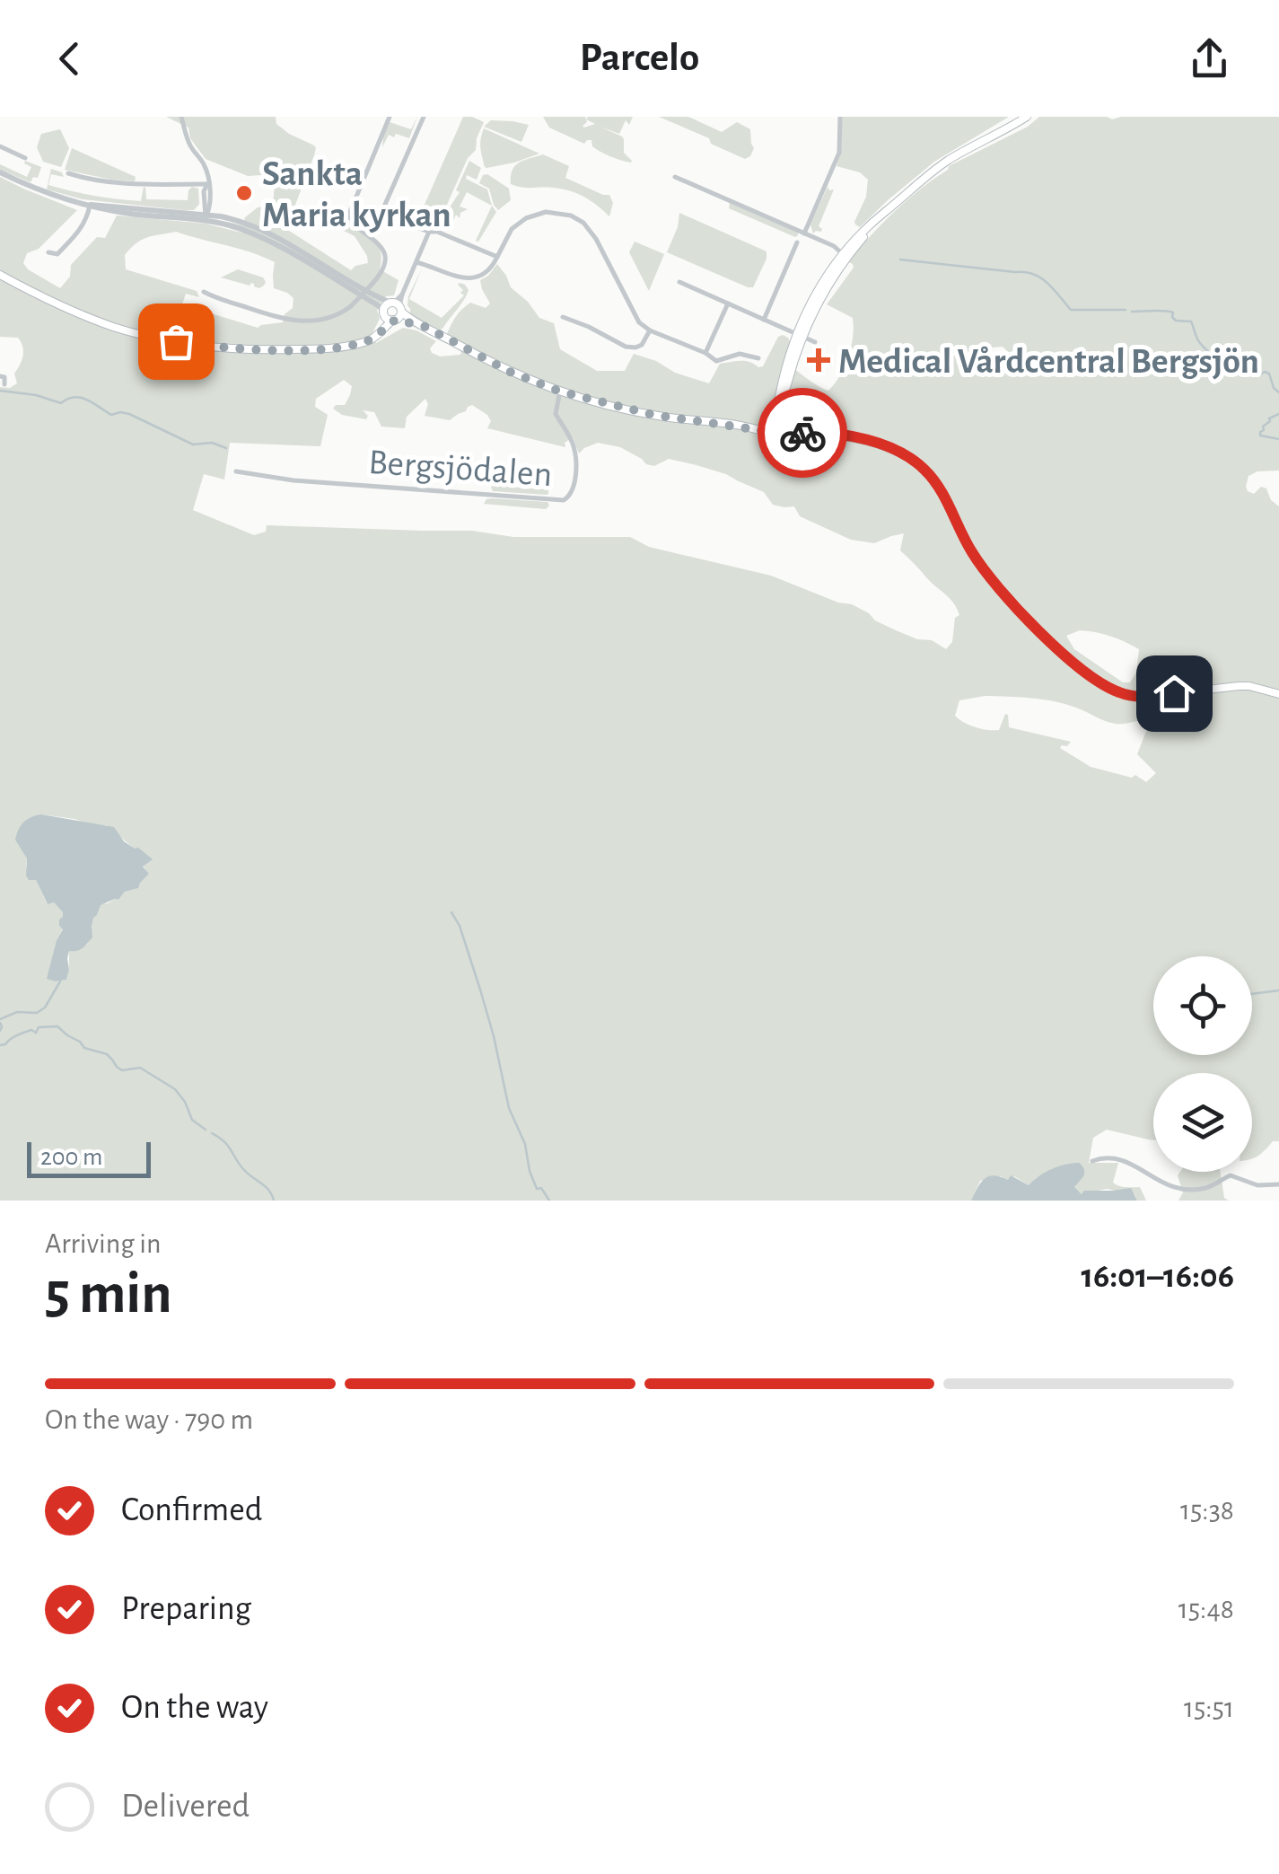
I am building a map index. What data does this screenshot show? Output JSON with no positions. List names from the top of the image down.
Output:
{
  "streets": {
    "street": ["Bergsjödalen"]
  },
  "places": {
    "other": ["Sankta Maria kyrkan"],
    "health": ["Medical Vårdcentral Bergsjön"]
  },
  "scale_bar": "200 m",
  "page": {
    "header": "Parcelo",
    "scale": "200 m",
    "heading": ["5 min", "Arriving in", "16:01–16:06"],
    "bar": "On the way · 790 m",
    "list": [
      ["Confirmed", "15:38"],
      ["Preparing", "15:48"],
      ["On the way", "15:51"],
      "Delivered"
    ]
  }
}
